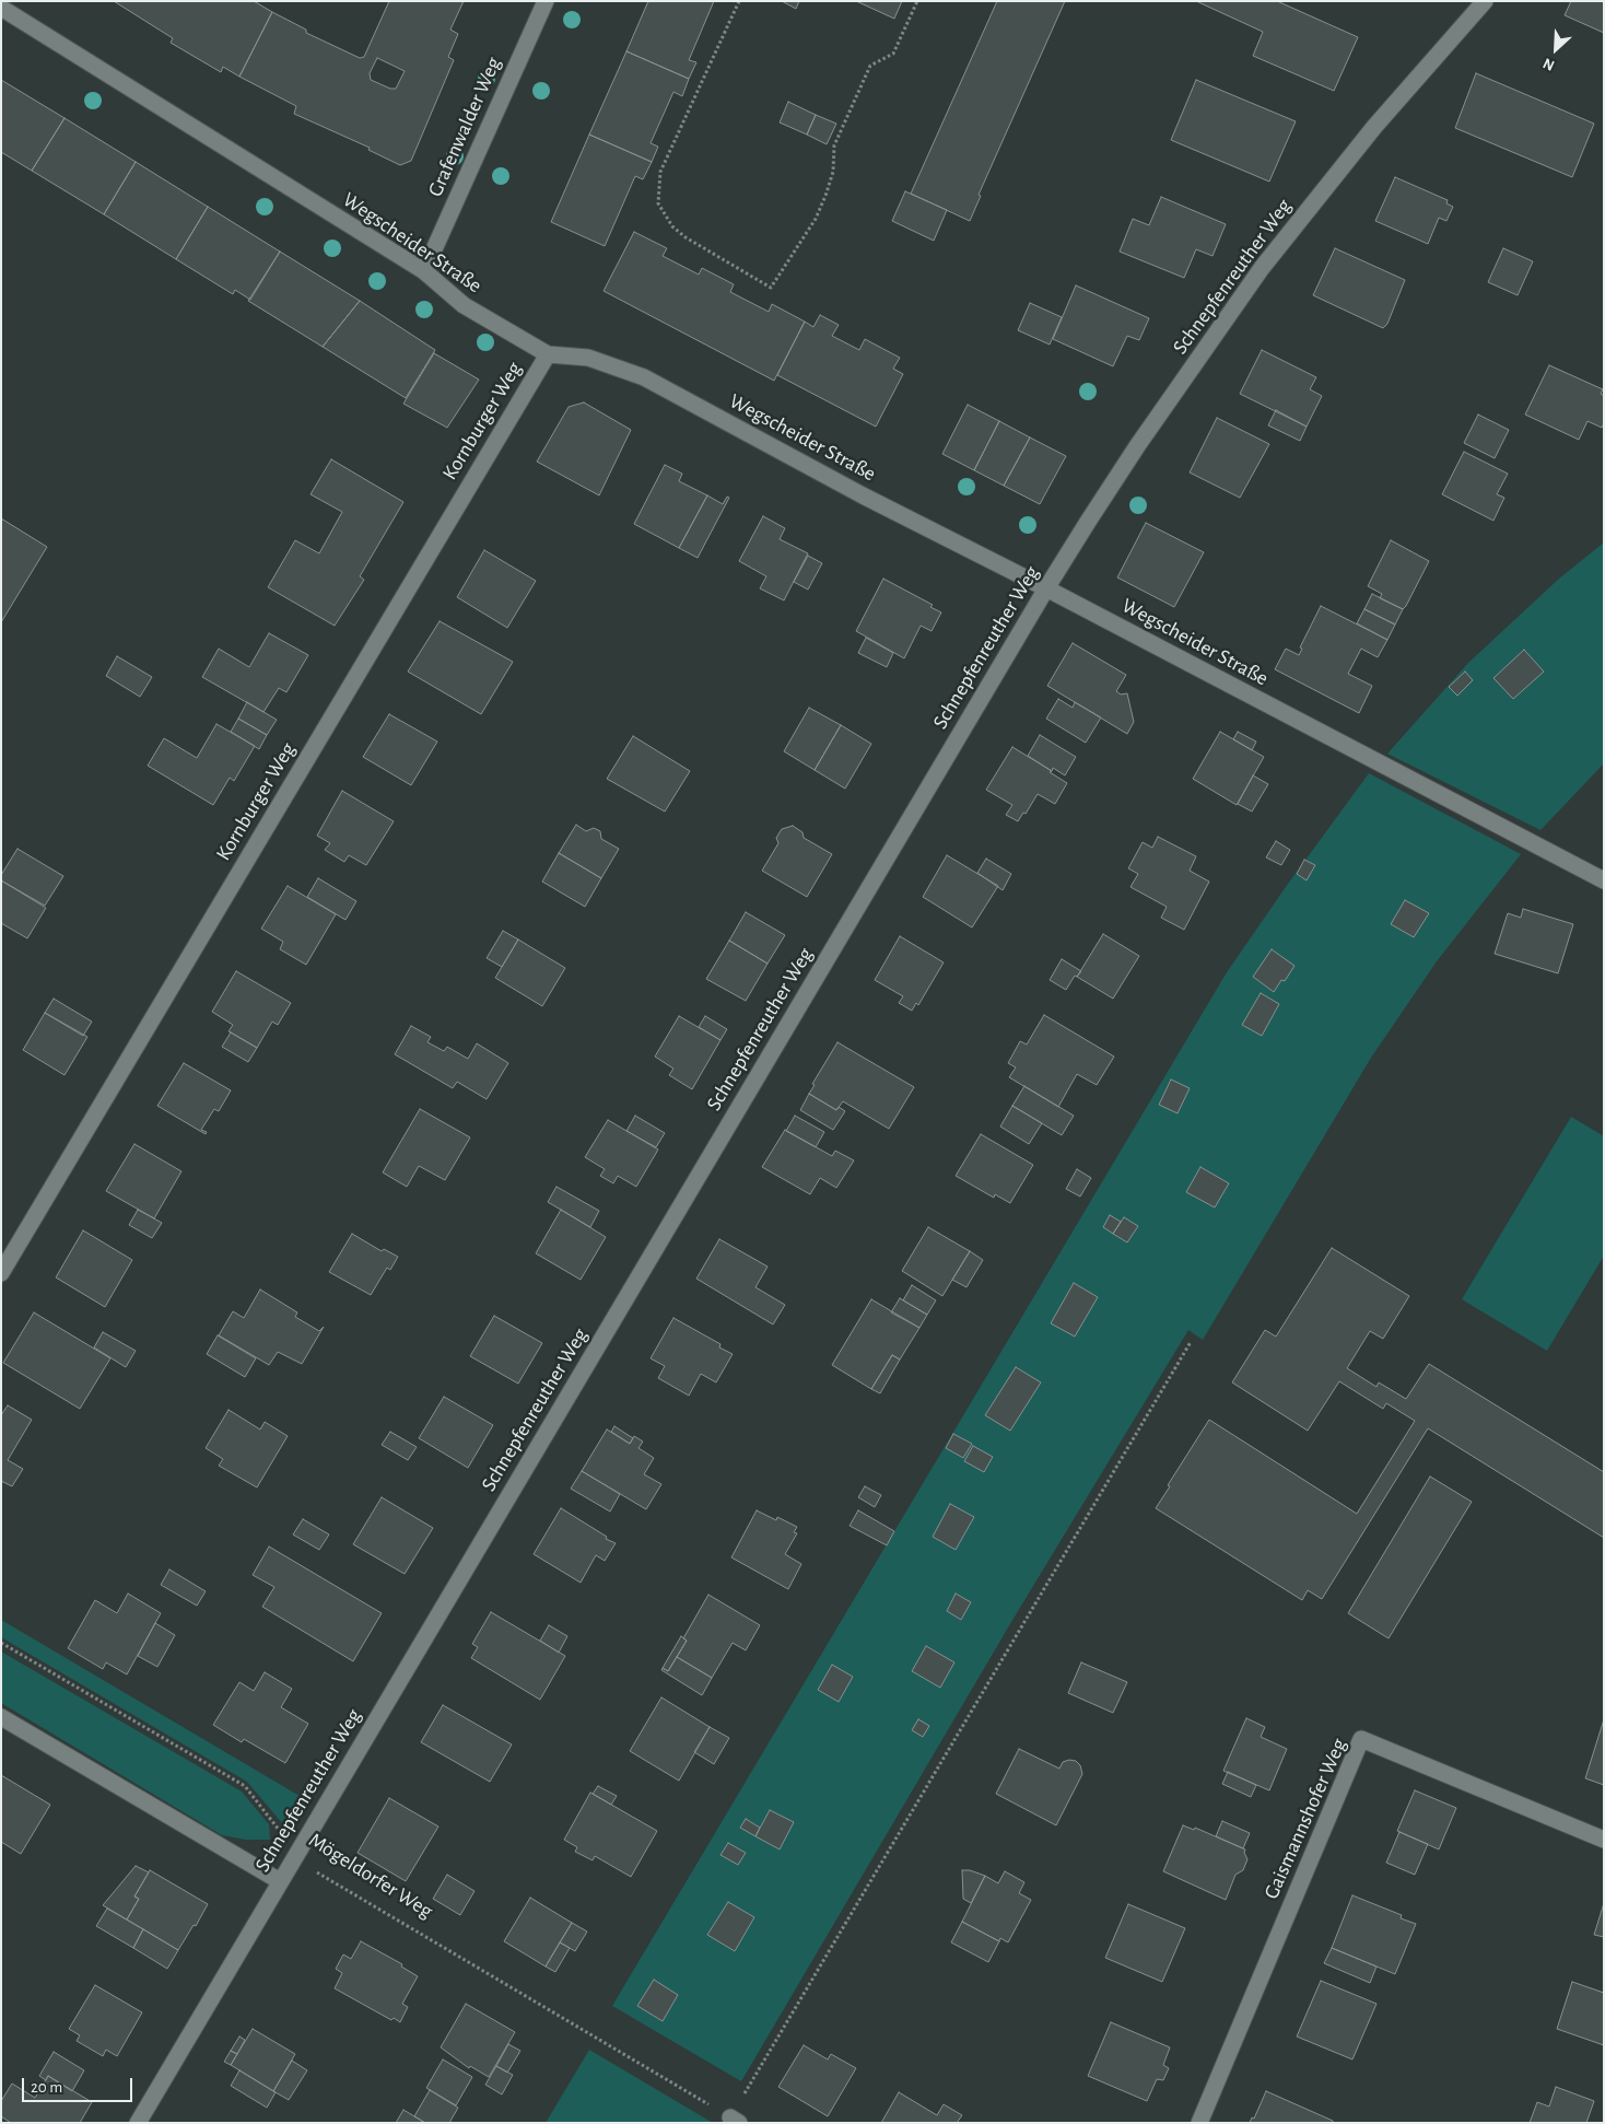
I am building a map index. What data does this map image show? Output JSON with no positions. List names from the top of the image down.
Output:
{
  "streets": {
    "street": [
      "Grafenwalder Weg",
      "Wegscheider Straße",
      "Schnepfenreuther Weg",
      "Kornburger Weg",
      "Gaismannshofer Weg"
    ],
    "path": ["Mögeldorfer Weg"]
  },
  "crossings": [
    ["Grafenwalder Weg", "Wegscheider Straße"],
    ["Wegscheider Straße", "Schnepfenreuther Weg"],
    ["Wegscheider Straße", "Kornburger Weg"],
    ["Schnepfenreuther Weg", "Mögeldorfer Weg"]
  ],
  "scale_bar": "20 m",
  "north": "bottom left"
}
